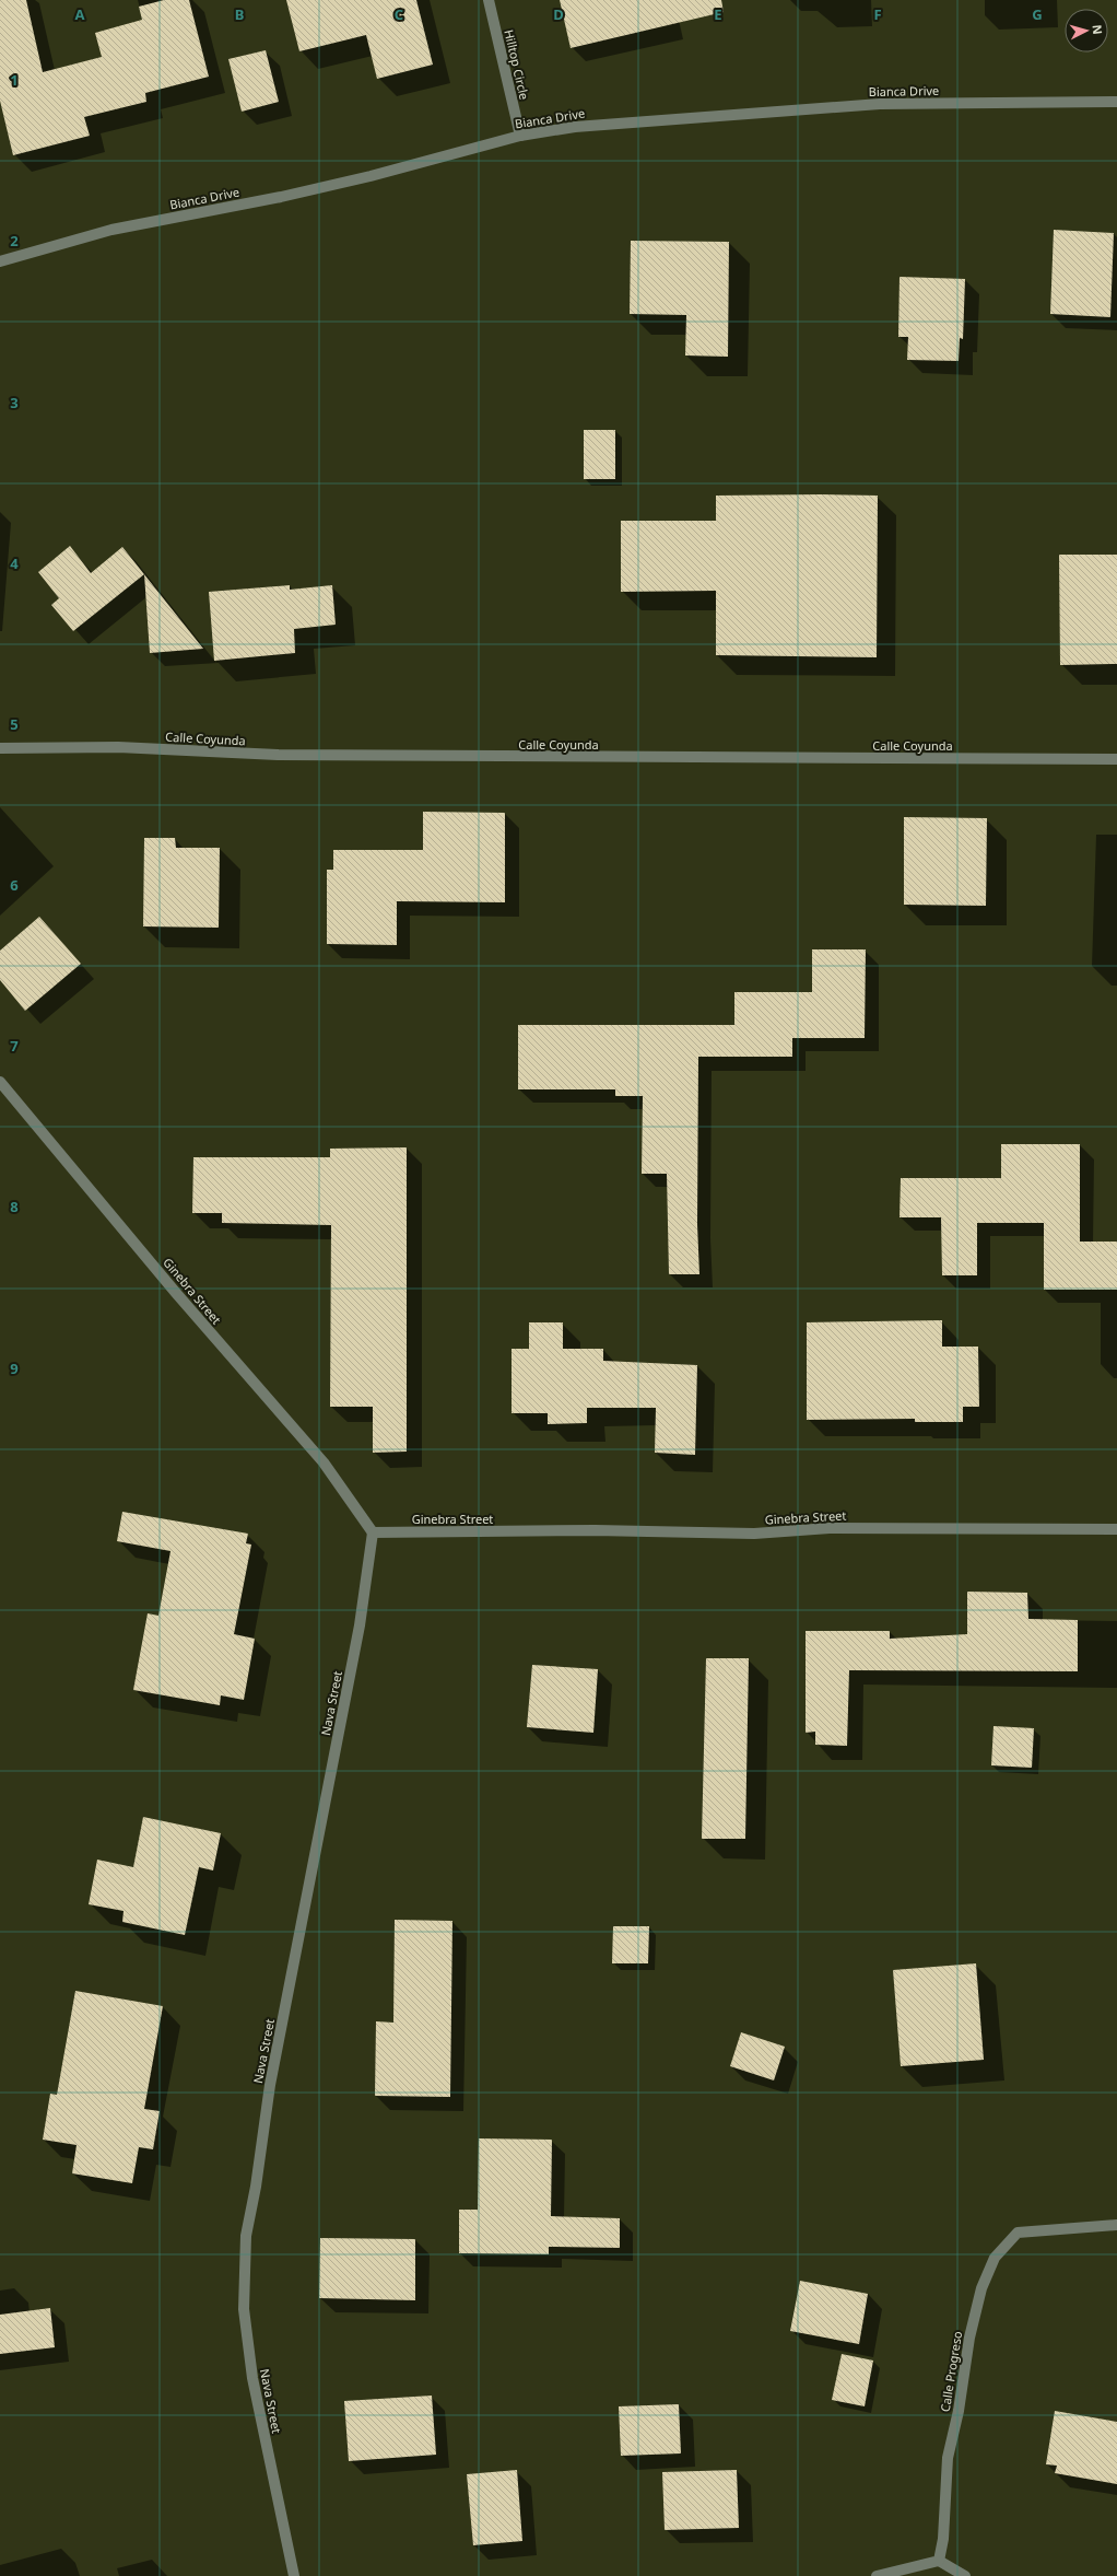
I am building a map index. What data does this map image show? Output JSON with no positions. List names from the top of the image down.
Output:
{
  "streets": {
    "street": [
      "Hilltop Circle",
      "Bianca Drive",
      "Calle Coyunda",
      "Ginebra Street",
      "Nava Street",
      "Calle Progreso"
    ]
  },
  "crossings": [
    ["Hilltop Circle", "Bianca Drive"],
    ["Ginebra Street", "Nava Street"]
  ],
  "north": "right",
  "grid": {
    "columns": [
      "A",
      "B",
      "C",
      "D",
      "E",
      "F",
      "G"
    ],
    "rows": [
      "1",
      "2",
      "3",
      "4",
      "5",
      "6",
      "7",
      "8",
      "9"
    ]
  }
}
